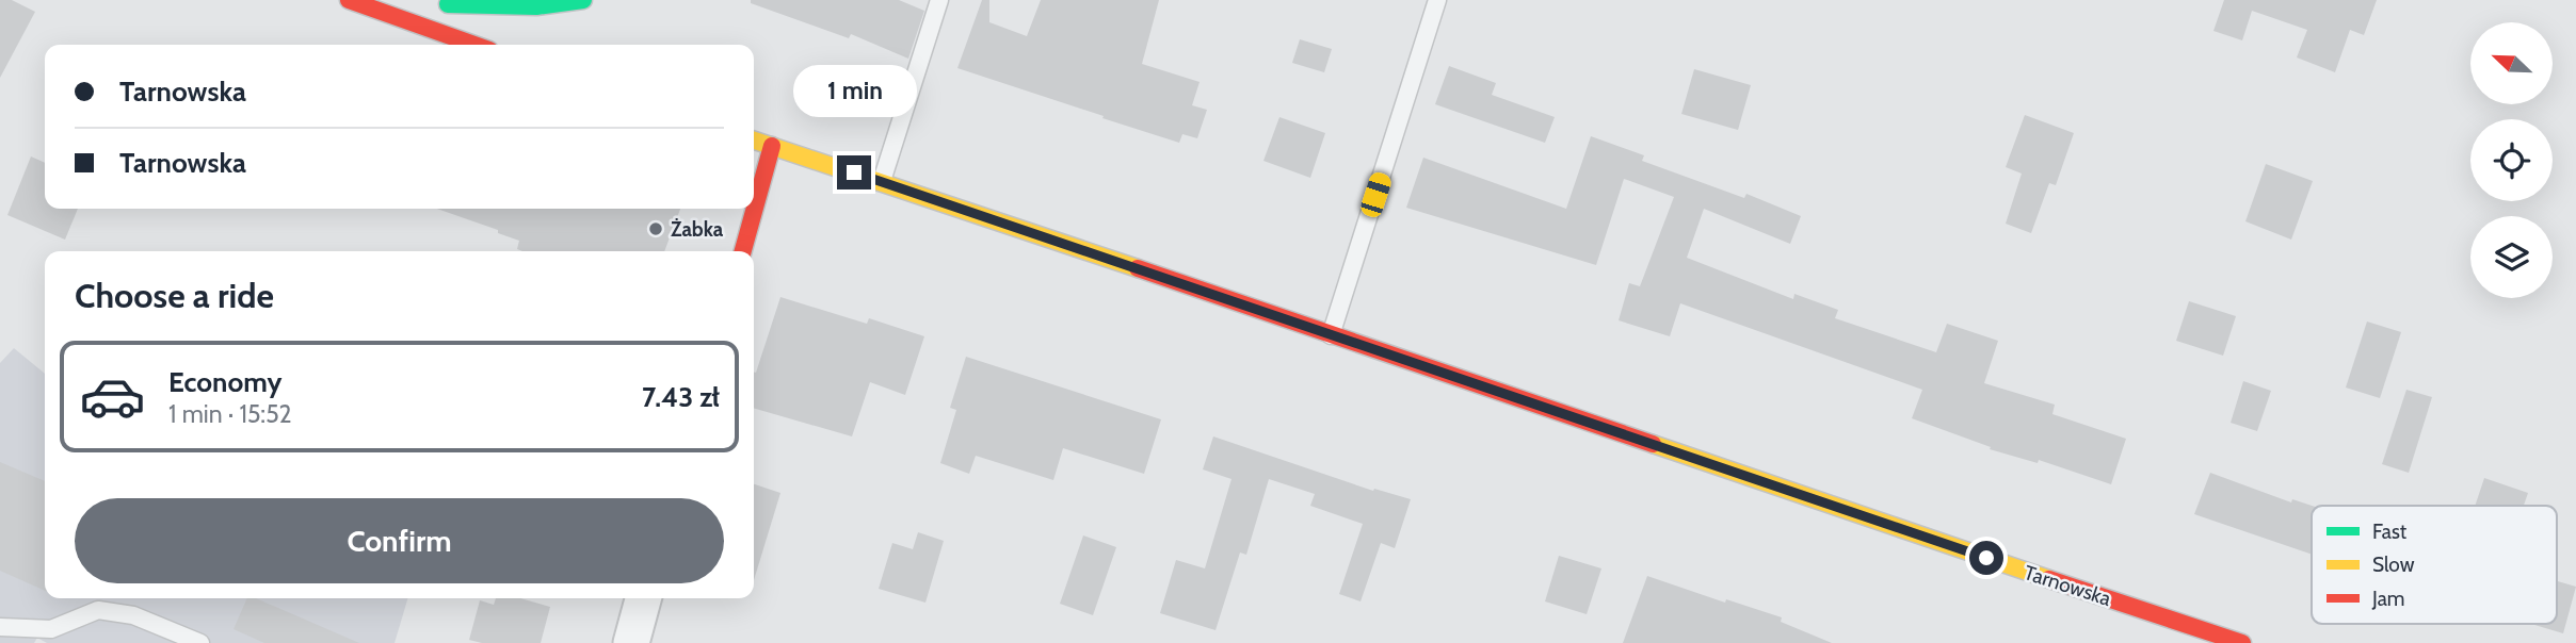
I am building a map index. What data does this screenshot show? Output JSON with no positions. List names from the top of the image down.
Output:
{
  "streets": {
    "street": ["Tarnowska"]
  },
  "places": ["Żabka"],
  "legend": ["Fast", "Slow", "Jam"],
  "north": "top left",
  "page": {
    "banner": ["Tarnowska", "Tarnowska"],
    "bubble": "1 min",
    "heading": "Choose a ride",
    "list": [
      {
        "name": "Economy",
        "note": "1 min · 15:52",
        "value": "7.43 zł"
      }
    ],
    "buttons": "Confirm"
  }
}
